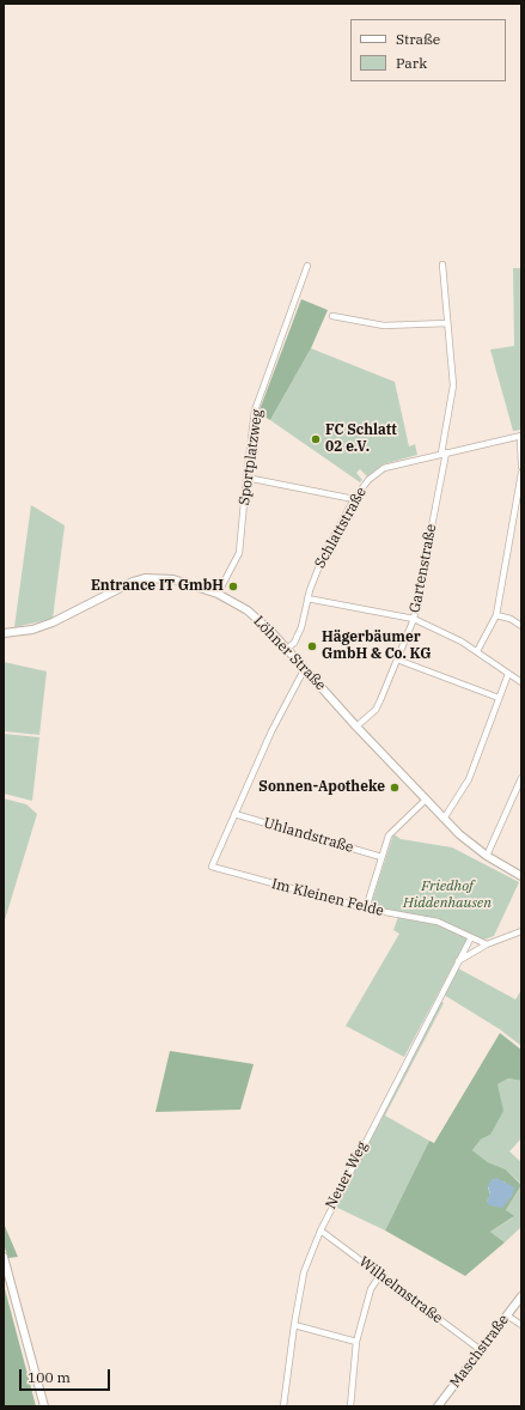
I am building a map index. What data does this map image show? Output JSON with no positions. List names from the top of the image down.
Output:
{
  "streets": {
    "main road": ["Löhner Straße", "Maschstraße"],
    "street": [
      "Sportplatzweg",
      "Schlattstraße",
      "Gartenstraße",
      "Uhlandstraße",
      "Im Kleinen Felde",
      "Neuer Weg",
      "Wilhelmstraße"
    ]
  },
  "crossings": [
    ["Sportplatzweg", "Löhner Straße"],
    ["Schlattstraße", "Gartenstraße"],
    ["Schlattstraße", "Löhner Straße"],
    ["Gartenstraße", "Löhner Straße"],
    ["Uhlandstraße", "Im Kleinen Felde"],
    ["Im Kleinen Felde", "Neuer Weg"],
    ["Neuer Weg", "Wilhelmstraße"],
    ["Wilhelmstraße", "Maschstraße"]
  ],
  "parks": ["Friedhof Hiddenhausen"],
  "places": [
    "FC Schlatt 02 e.V.",
    "Entrance IT GmbH",
    "Hägerbäumer GmbH & Co. KG",
    "Sonnen-Apotheke"
  ],
  "legend": ["Straße", "Park"],
  "scale_bar": "100 m"
}
